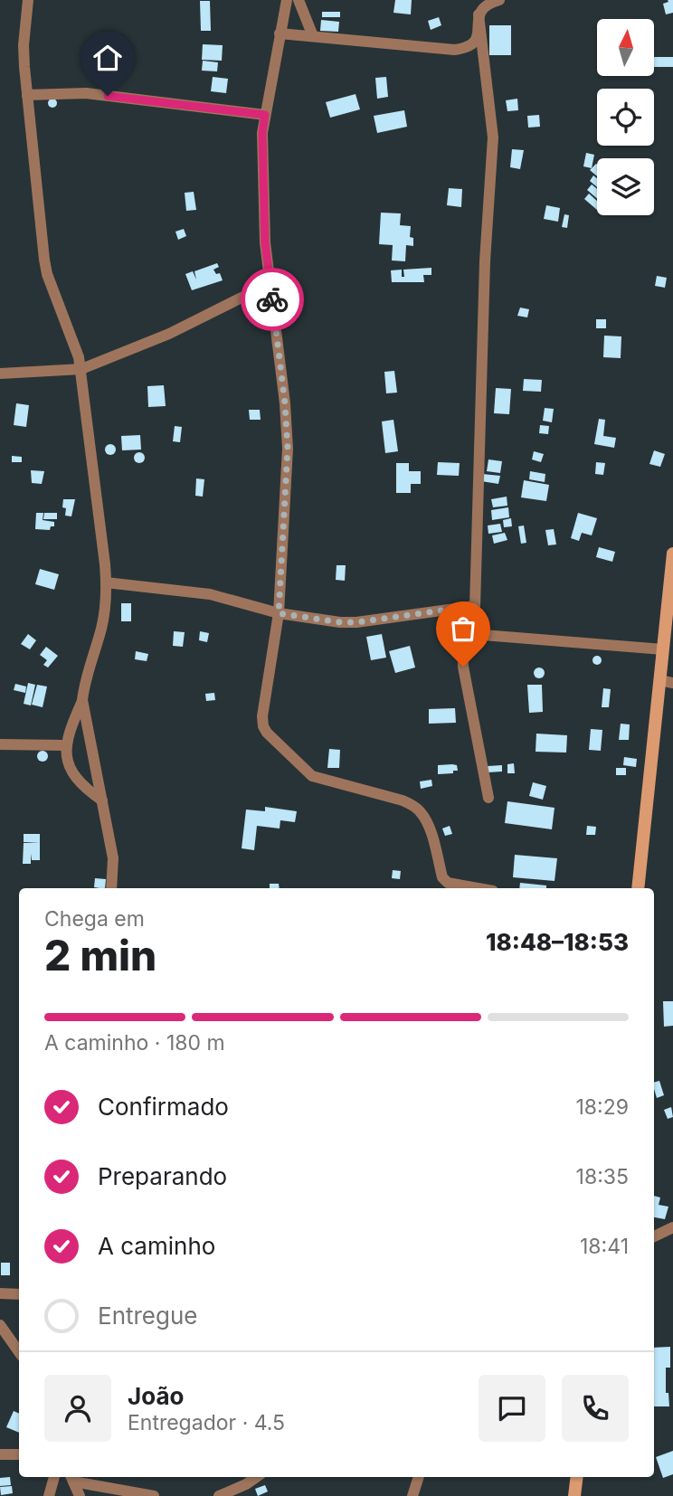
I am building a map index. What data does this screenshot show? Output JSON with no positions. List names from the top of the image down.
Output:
{
  "north": "top",
  "page": {
    "heading": ["2 min", "Chega em", "18:48–18:53"],
    "panel": ["João", "Entregador · 4.5"],
    "bar": "A caminho · 180 m",
    "list": [
      ["Confirmado", "18:29"],
      ["Preparando", "18:35"],
      ["A caminho", "18:41"],
      "Entregue"
    ]
  }
}
